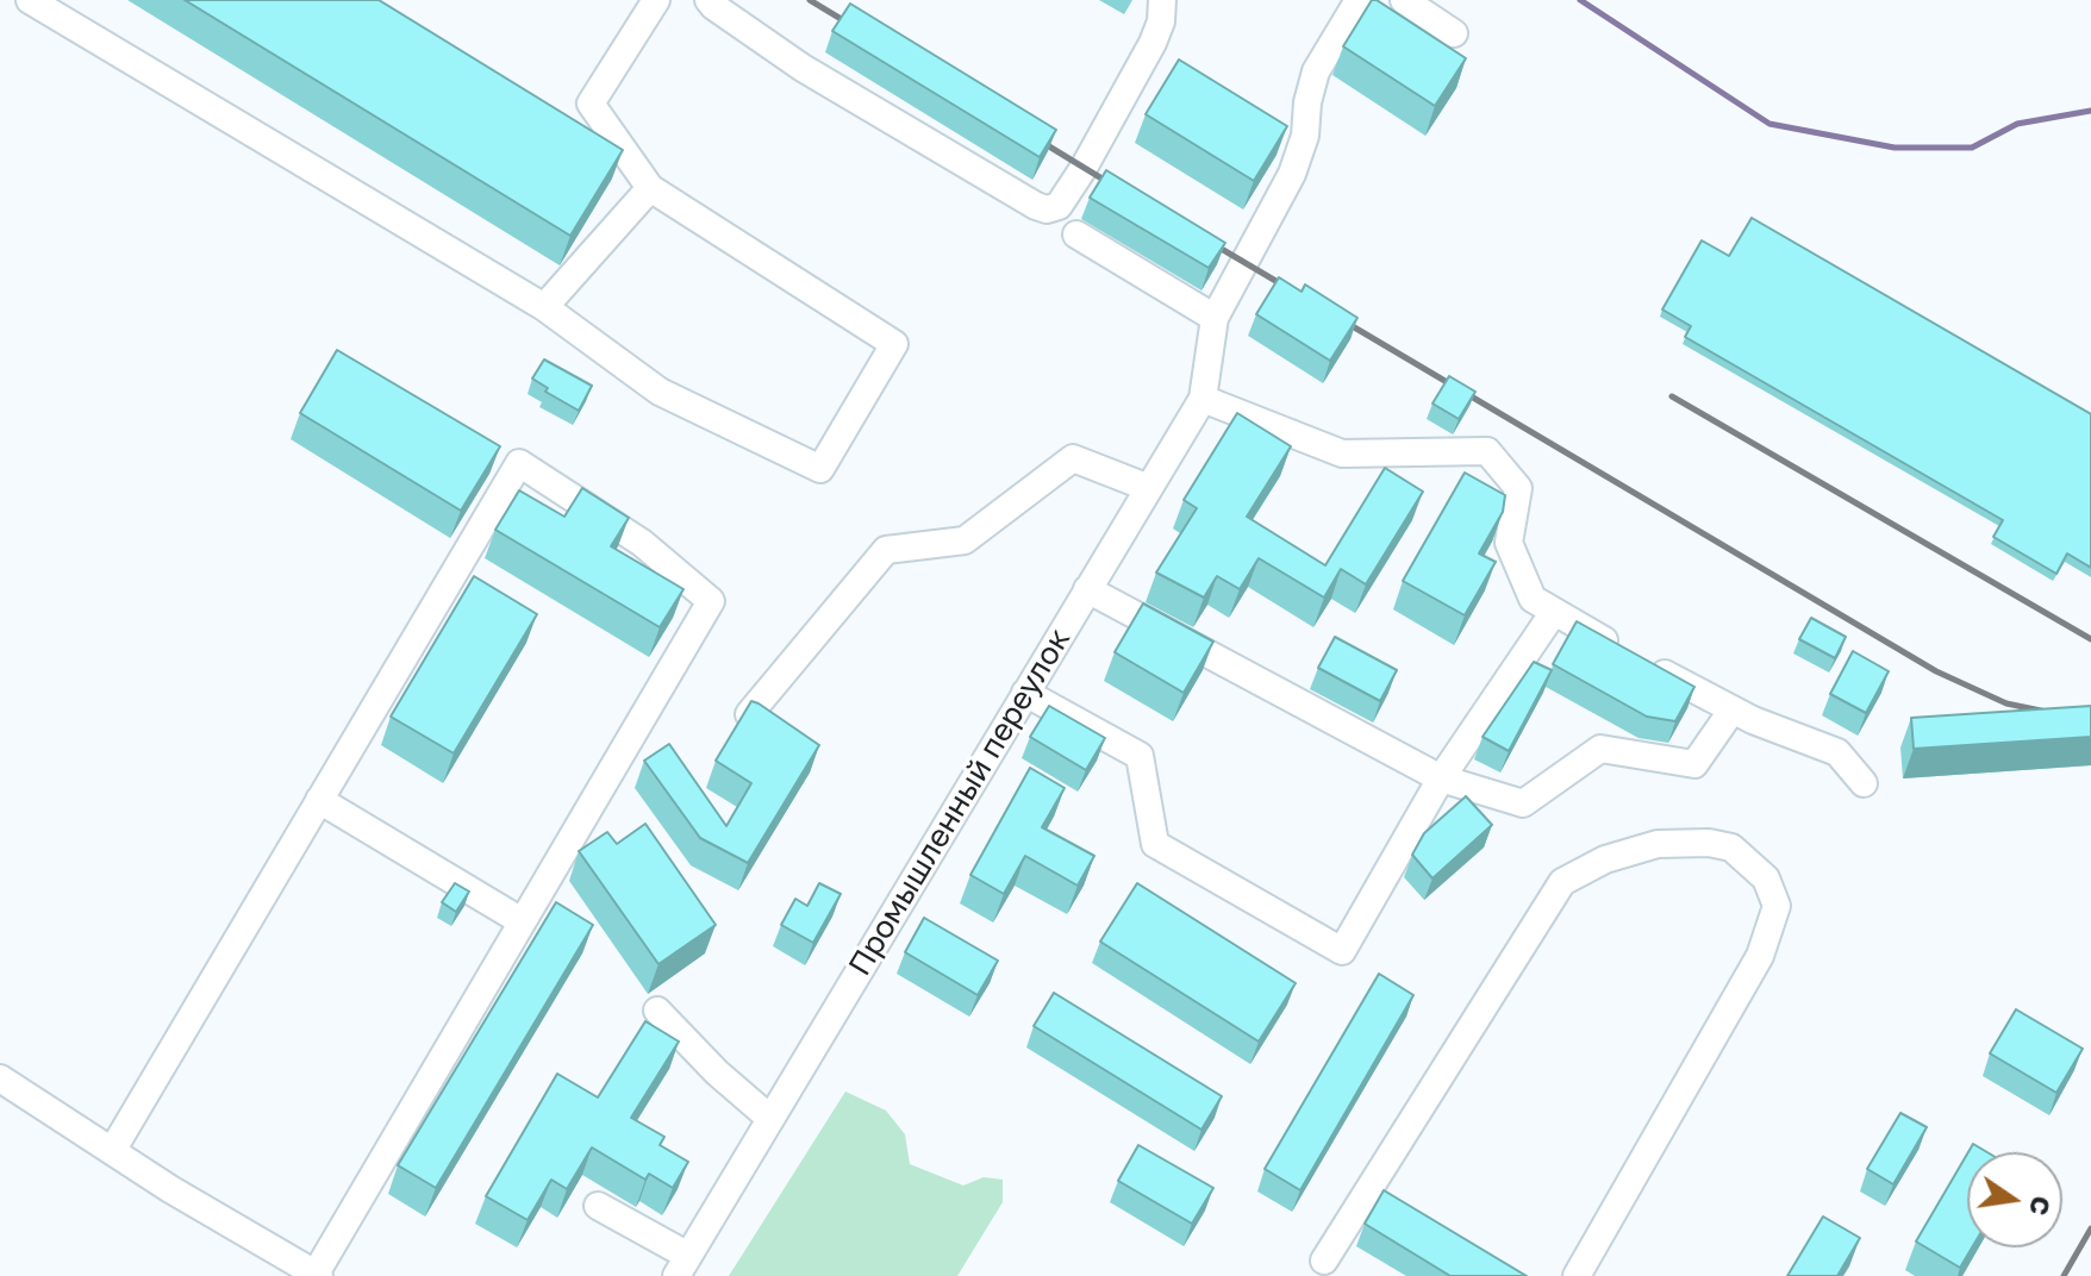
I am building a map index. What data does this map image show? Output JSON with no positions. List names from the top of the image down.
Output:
{
  "streets": {
    "street": ["Промышленный переулок"]
  },
  "north": "right"
}
